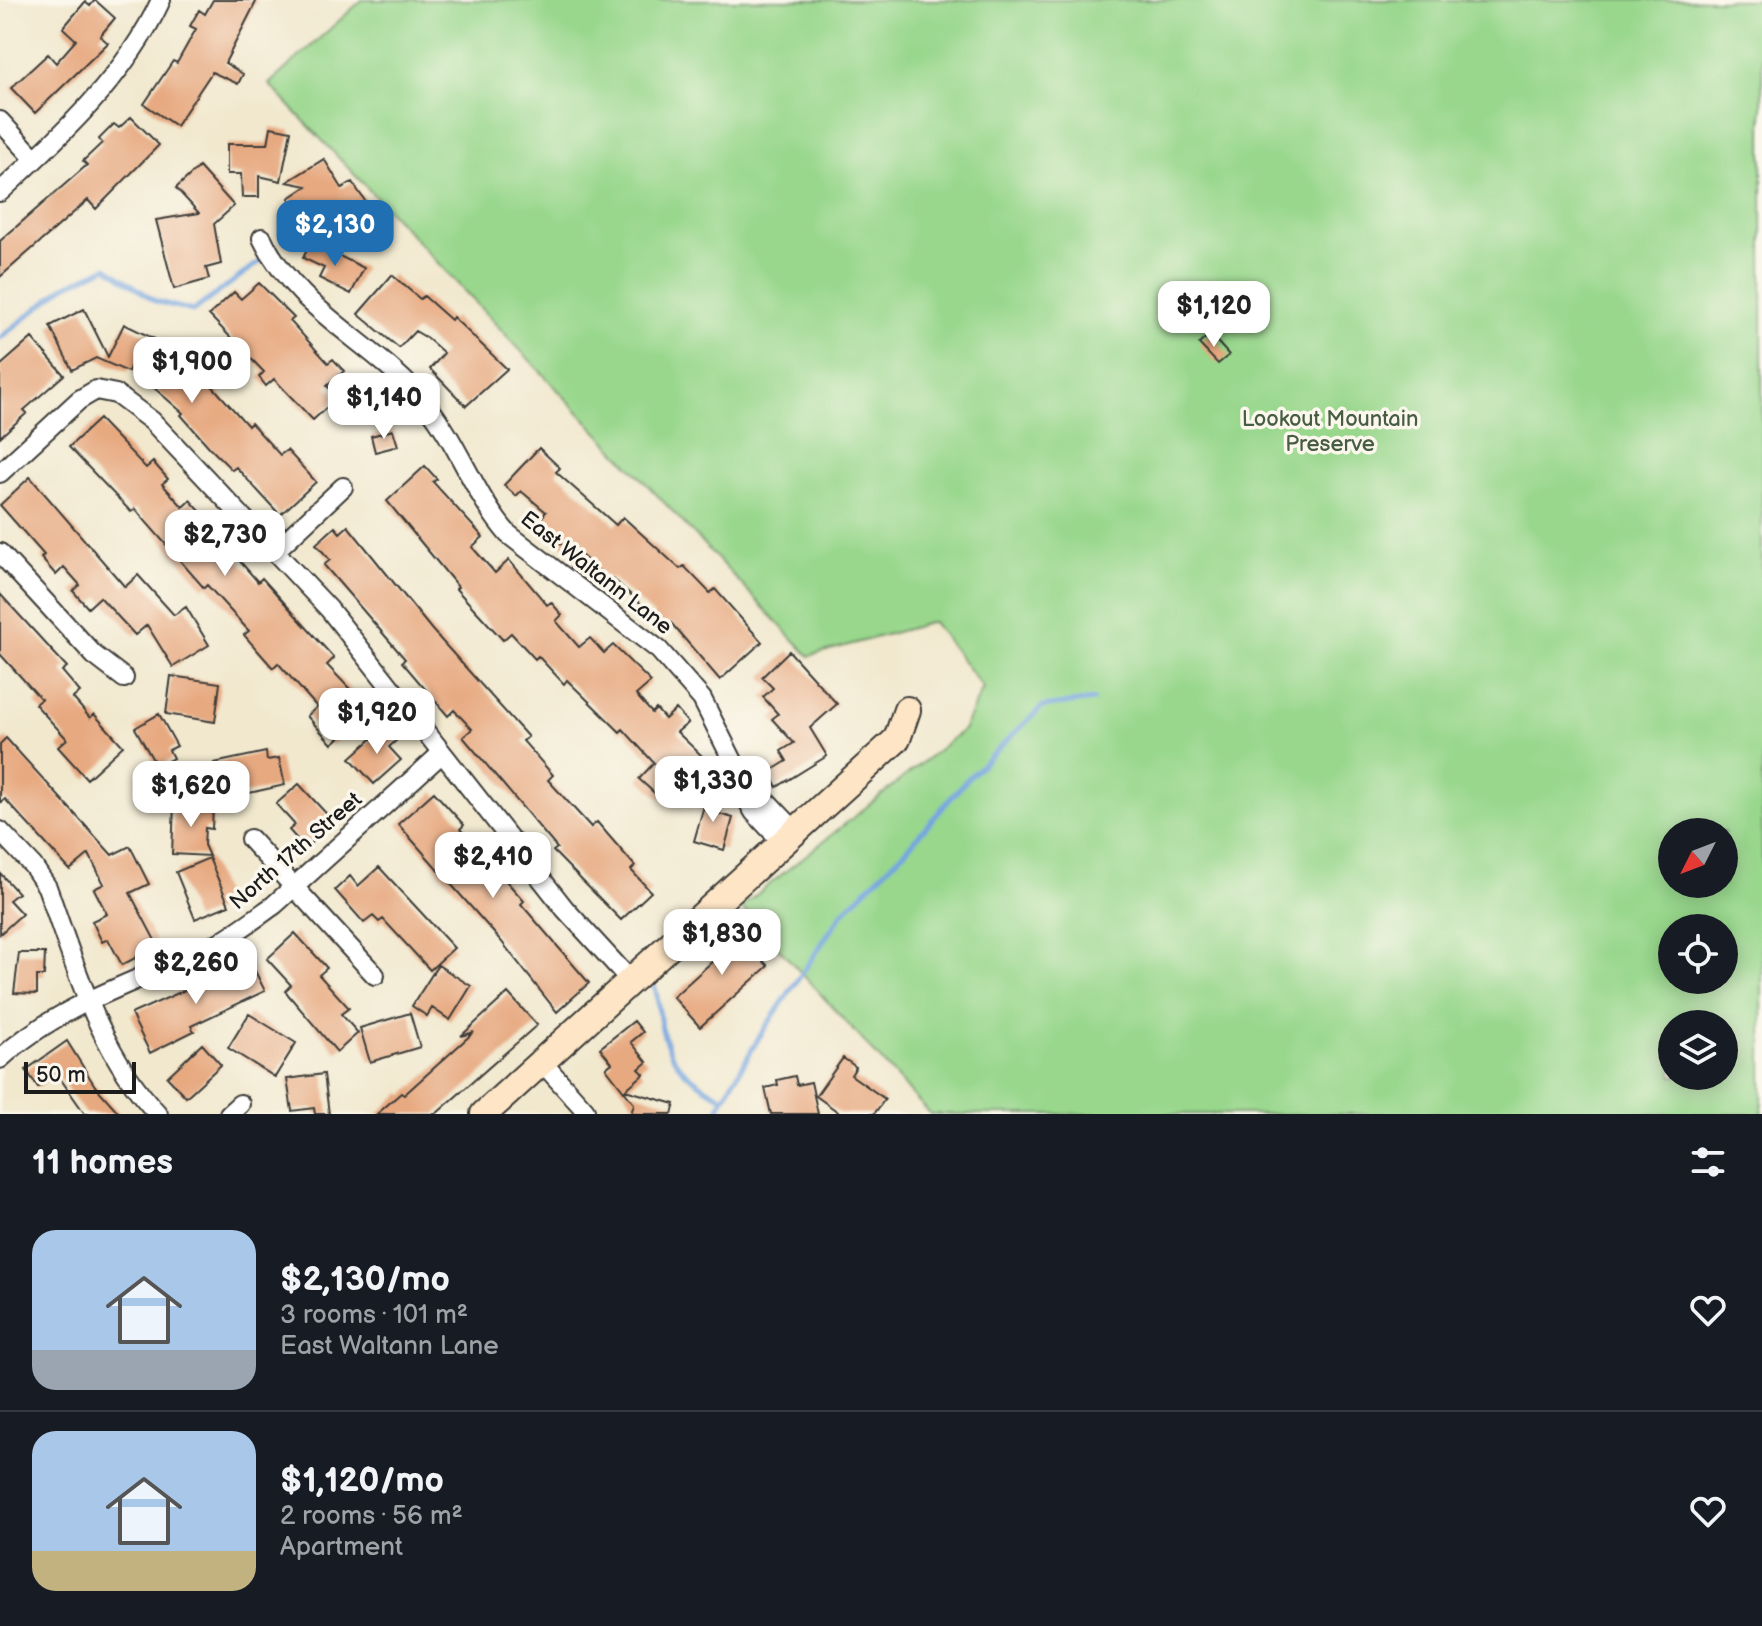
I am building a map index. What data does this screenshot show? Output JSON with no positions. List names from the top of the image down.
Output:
{
  "streets": {
    "street": ["East Waltann Lane", "North 17th Street"]
  },
  "parks": ["Lookout Mountain Preserve"],
  "scale_bar": "50 m",
  "north": "bottom left",
  "page": {
    "price": [
      "$2,130",
      "$1,120",
      "$1,900",
      "$1,140",
      "$2,730",
      "$1,920",
      "$1,330",
      "$1,620",
      "$2,410",
      "$1,830",
      "$2,260"
    ],
    "scale": "50 m",
    "heading": "11 homes",
    "list": [
      {
        "name": "$2,130/mo",
        "note": "3 rooms · 101 m² · East Waltann Lane"
      },
      {
        "name": "$1,120/mo",
        "note": "2 rooms · 56 m² · Apartment"
      }
    ]
  }
}
